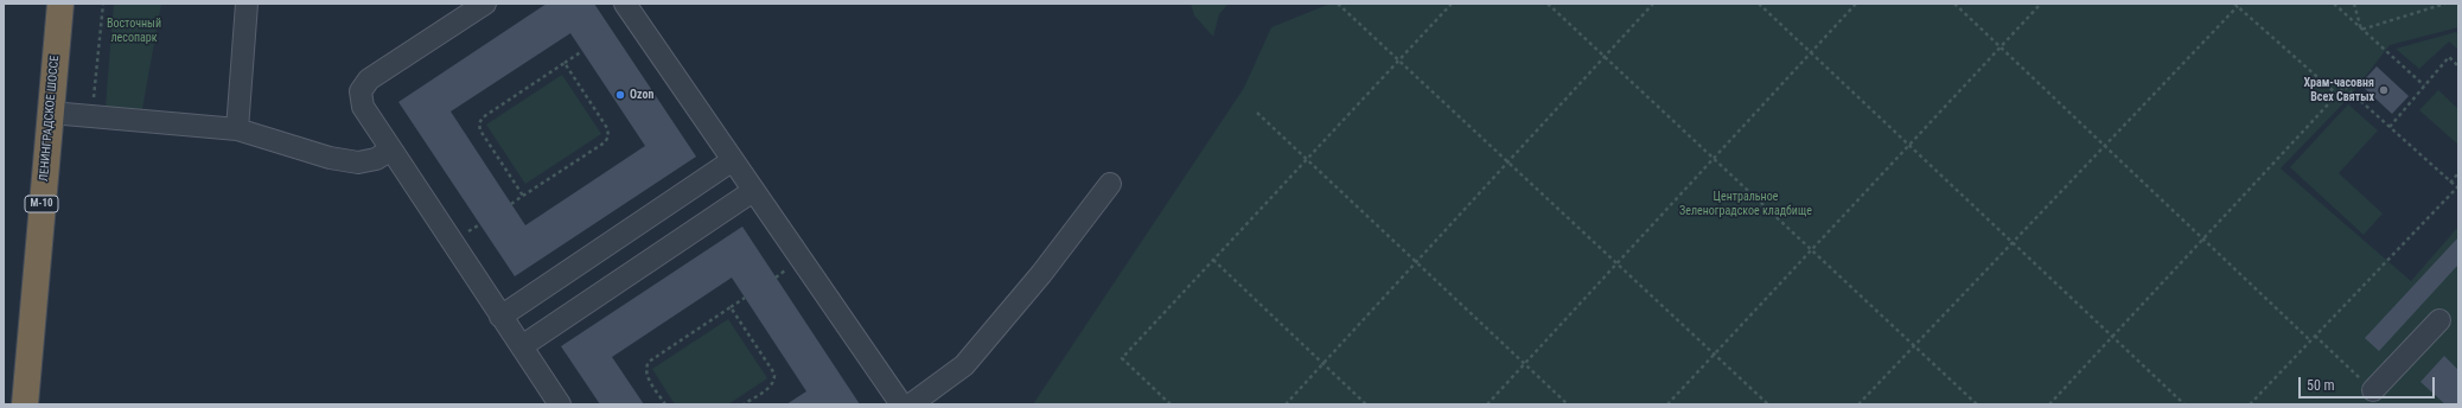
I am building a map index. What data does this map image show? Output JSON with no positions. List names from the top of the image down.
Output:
{
  "streets": {
    "highway": ["ЛЕНИНГРАДСКОЕ ШОССЕ", "М-10"]
  },
  "parks": ["Восточный лесопарк", "Центральное Зеленоградское кладбище"],
  "places": ["Храм-часовня Всех Святых", "Ozon"],
  "scale_bar": "50 m"
}
